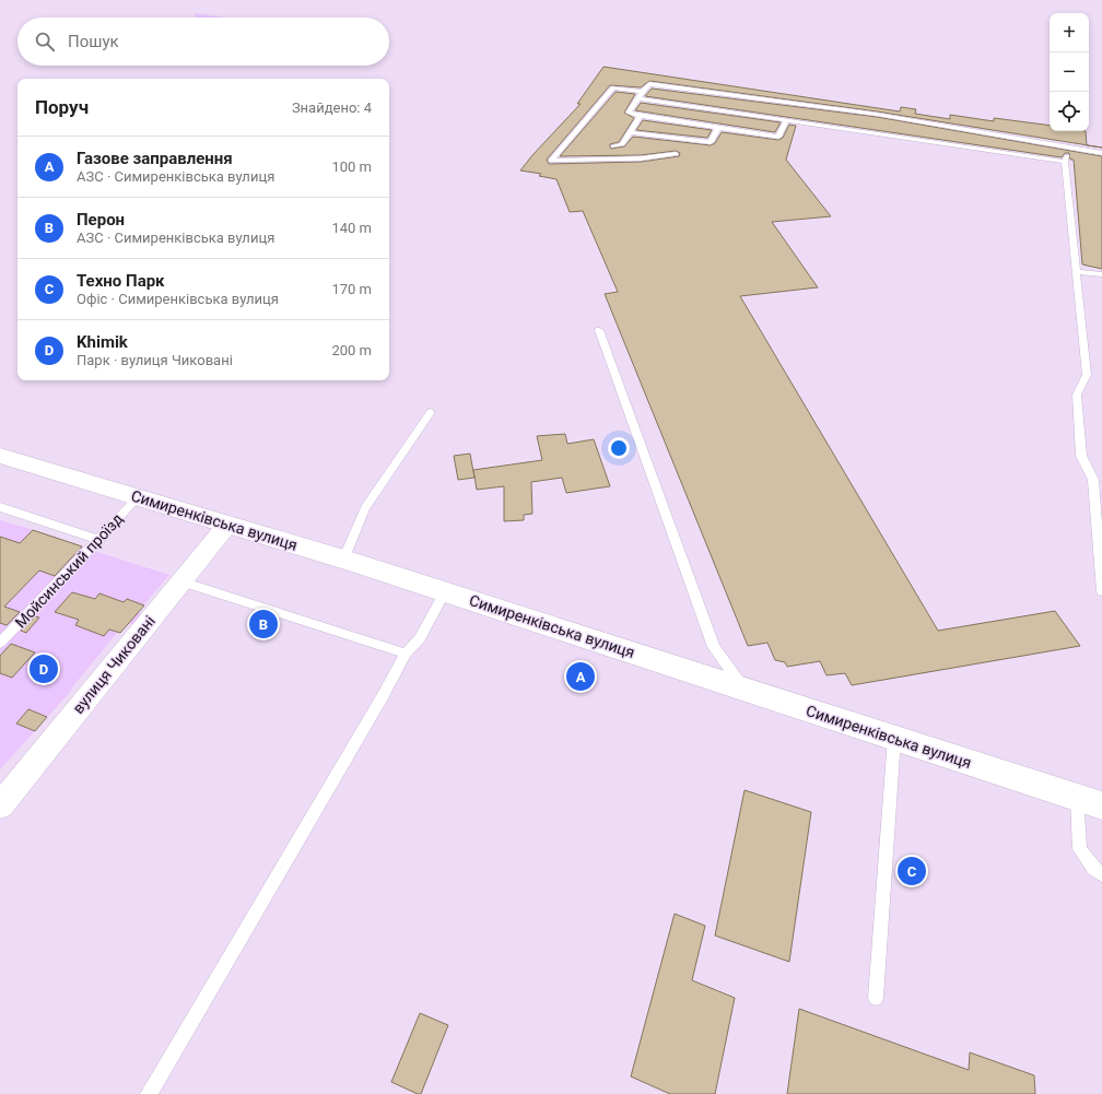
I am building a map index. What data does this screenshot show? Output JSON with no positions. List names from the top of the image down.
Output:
{
  "streets": {
    "main road": ["Симиренківська вулиця"],
    "street": ["вулиця Чиковані"],
    "lane": ["Мойсинський проїзд"]
  },
  "crossings": [
    ["Симиренківська вулиця", "Мойсинський проїзд"],
    ["Симиренківська вулиця", "вулиця Чиковані"]
  ],
  "page": {
    "map_buttons": ["+", "−"],
    "search": "Пошук",
    "heading": ["Поруч", "Знайдено: 4"],
    "list": [
      {
        "mark": "A",
        "name": "Газове заправлення",
        "note": "АЗС · Симиренківська вулиця",
        "value": "100 m"
      },
      {
        "mark": "B",
        "name": "Перон",
        "note": "АЗС · Симиренківська вулиця",
        "value": "140 m"
      },
      {
        "mark": "C",
        "name": "Техно Парк",
        "note": "Офіс · Симиренківська вулиця",
        "value": "170 m"
      },
      {
        "mark": "D",
        "name": "Khimik",
        "note": "Парк · вулиця Чиковані",
        "value": "200 m"
      }
    ],
    "pins": [
      "B",
      "D",
      "A",
      "C"
    ]
  }
}
